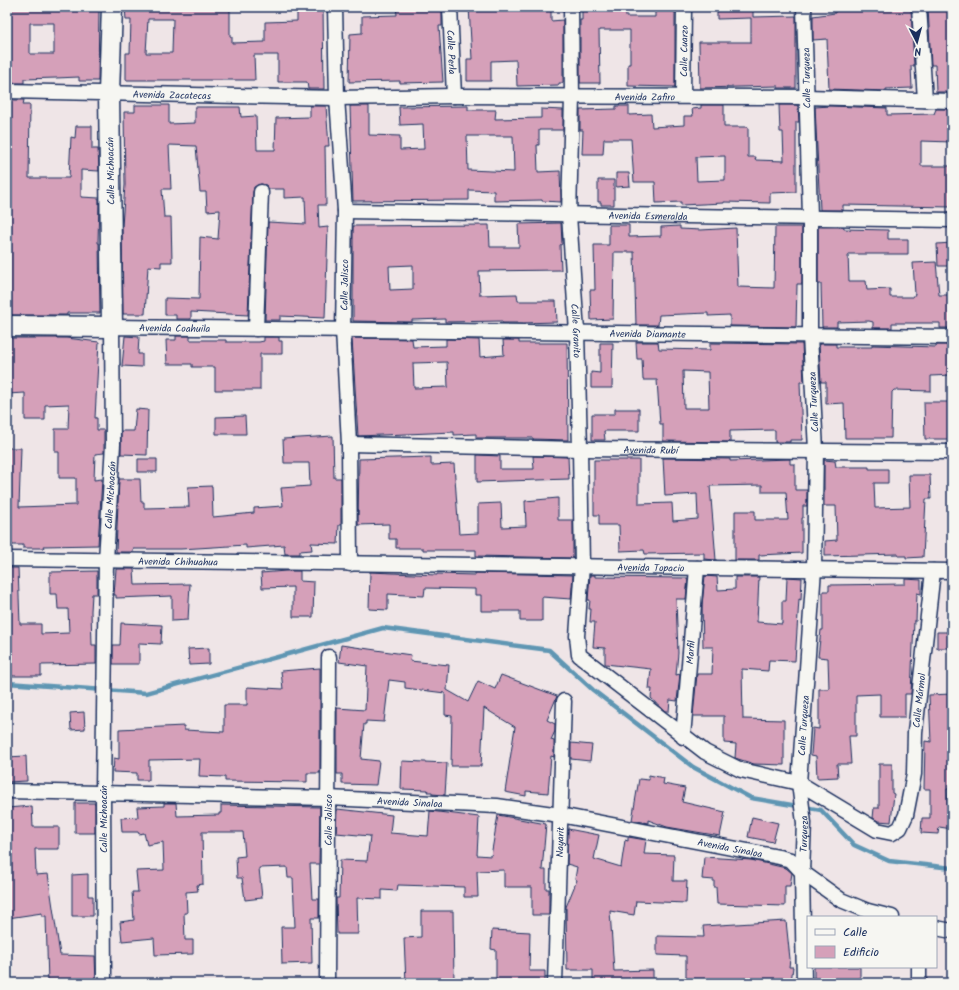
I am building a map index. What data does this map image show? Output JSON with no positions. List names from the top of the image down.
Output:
{
  "streets": {
    "street": [
      "Calle Cuarzo",
      "Calle Perla",
      "Calle Turqueza",
      "Avenida Zacatecas",
      "Avenida Zafiro",
      "Calle Michoacán",
      "Avenida Esmeralda",
      "Calle Jalisco",
      "Avenida Coahuila",
      "Calle Granito",
      "Avenida Diamante",
      "Avenida Rubí",
      "Avenida Chihuahua",
      "Avenida Topacio",
      "Marfil",
      "Calle Mármol",
      "Avenida Sinaloa",
      "Turqueza",
      "Nayarit"
    ]
  },
  "crossings": [
    ["Calle Cuarzo", "Avenida Zafiro"],
    ["Calle Perla", "Avenida Zafiro"],
    ["Calle Turqueza", "Avenida Zafiro"],
    ["Calle Turqueza", "Avenida Esmeralda"],
    ["Calle Turqueza", "Avenida Diamante"],
    ["Calle Turqueza", "Avenida Rubí"],
    ["Calle Turqueza", "Avenida Topacio"],
    ["Calle Turqueza", "Calle Mármol"],
    ["Calle Turqueza", "Turqueza"],
    ["Avenida Zacatecas", "Avenida Zafiro"],
    ["Avenida Zacatecas", "Calle Michoacán"],
    ["Avenida Zacatecas", "Calle Jalisco"],
    ["Avenida Zafiro", "Calle Jalisco"],
    ["Avenida Zafiro", "Calle Granito"],
    ["Calle Michoacán", "Avenida Coahuila"],
    ["Calle Michoacán", "Avenida Chihuahua"],
    ["Calle Michoacán", "Avenida Sinaloa"],
    ["Avenida Esmeralda", "Calle Jalisco"],
    ["Avenida Esmeralda", "Calle Granito"],
    ["Calle Jalisco", "Avenida Coahuila"],
    ["Calle Jalisco", "Avenida Diamante"],
    ["Calle Jalisco", "Avenida Rubí"],
    ["Calle Jalisco", "Avenida Chihuahua"],
    ["Calle Jalisco", "Avenida Topacio"],
    ["Calle Jalisco", "Avenida Sinaloa"],
    ["Avenida Coahuila", "Avenida Diamante"],
    ["Calle Granito", "Avenida Diamante"],
    ["Calle Granito", "Avenida Rubí"],
    ["Calle Granito", "Avenida Topacio"],
    ["Calle Granito", "Marfil"],
    ["Avenida Chihuahua", "Avenida Topacio"],
    ["Avenida Topacio", "Marfil"],
    ["Avenida Topacio", "Calle Mármol"],
    ["Calle Mármol", "Turqueza"],
    ["Avenida Sinaloa", "Turqueza"],
    ["Avenida Sinaloa", "Nayarit"]
  ],
  "legend": ["Calle", "Edificio"],
  "north": "bottom"
}
